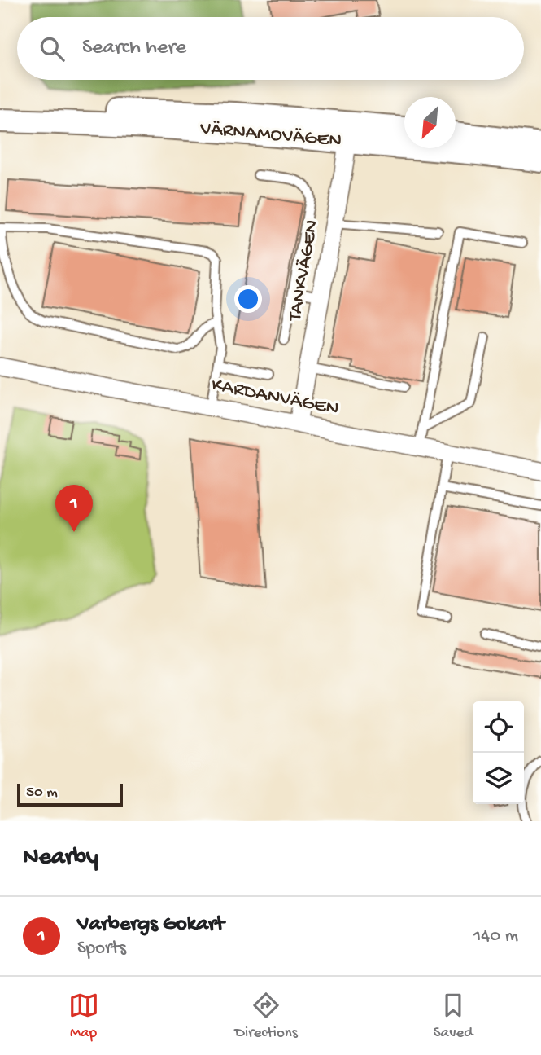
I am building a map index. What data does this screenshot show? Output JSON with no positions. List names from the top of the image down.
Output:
{
  "streets": {
    "main road": ["VÄRNAMOVÄGEN"],
    "street": ["TANKVÄGEN", "KARDANVÄGEN"]
  },
  "crossings": [
    ["VÄRNAMOVÄGEN", "TANKVÄGEN"],
    ["TANKVÄGEN", "KARDANVÄGEN"]
  ],
  "scale_bar": "50 m",
  "north": "bottom left",
  "page": {
    "search": "Search here",
    "pins": "1",
    "scale": "50 m",
    "heading": "Nearby",
    "list": [
      {
        "mark": "1",
        "name": "Varbergs Gokart",
        "note": "Sports",
        "value": "140 m"
      }
    ],
    "nav": ["Map", "Directions", "Saved"]
  }
}
